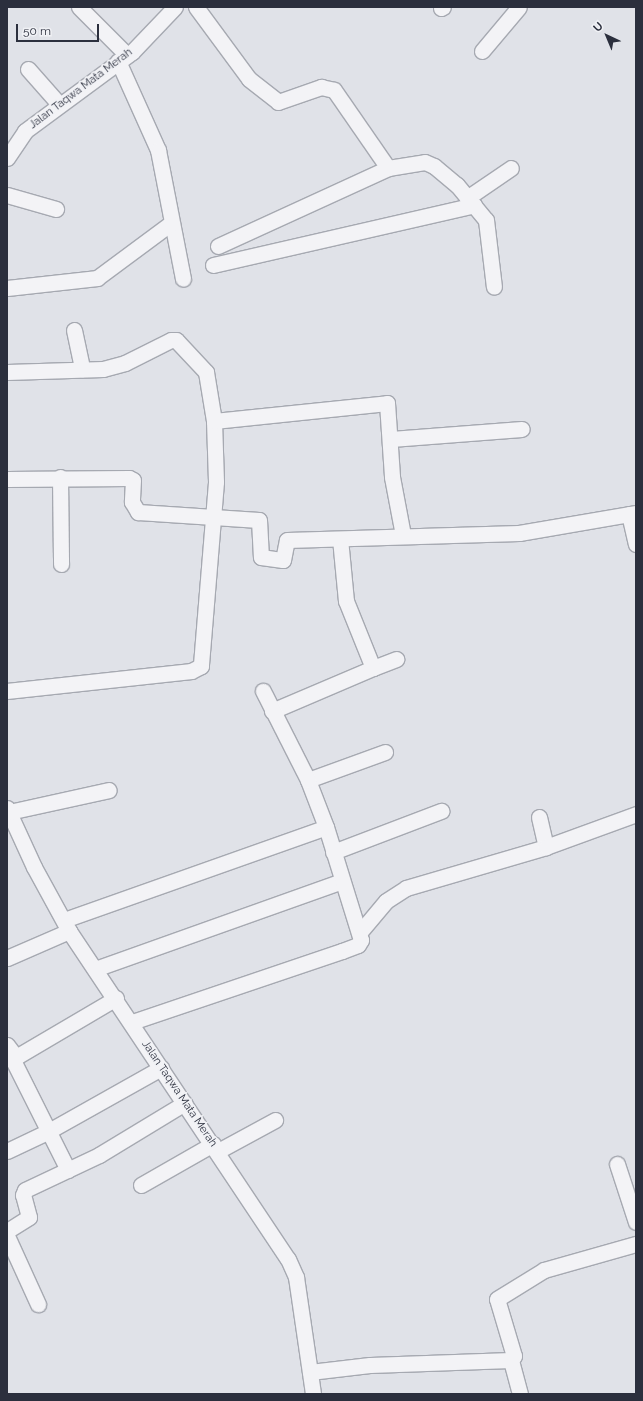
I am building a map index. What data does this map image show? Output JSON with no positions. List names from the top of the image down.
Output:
{
  "streets": {
    "street": ["Jalan Taqwa Mata Merah"]
  },
  "scale_bar": "50 m",
  "north": "top left"
}
